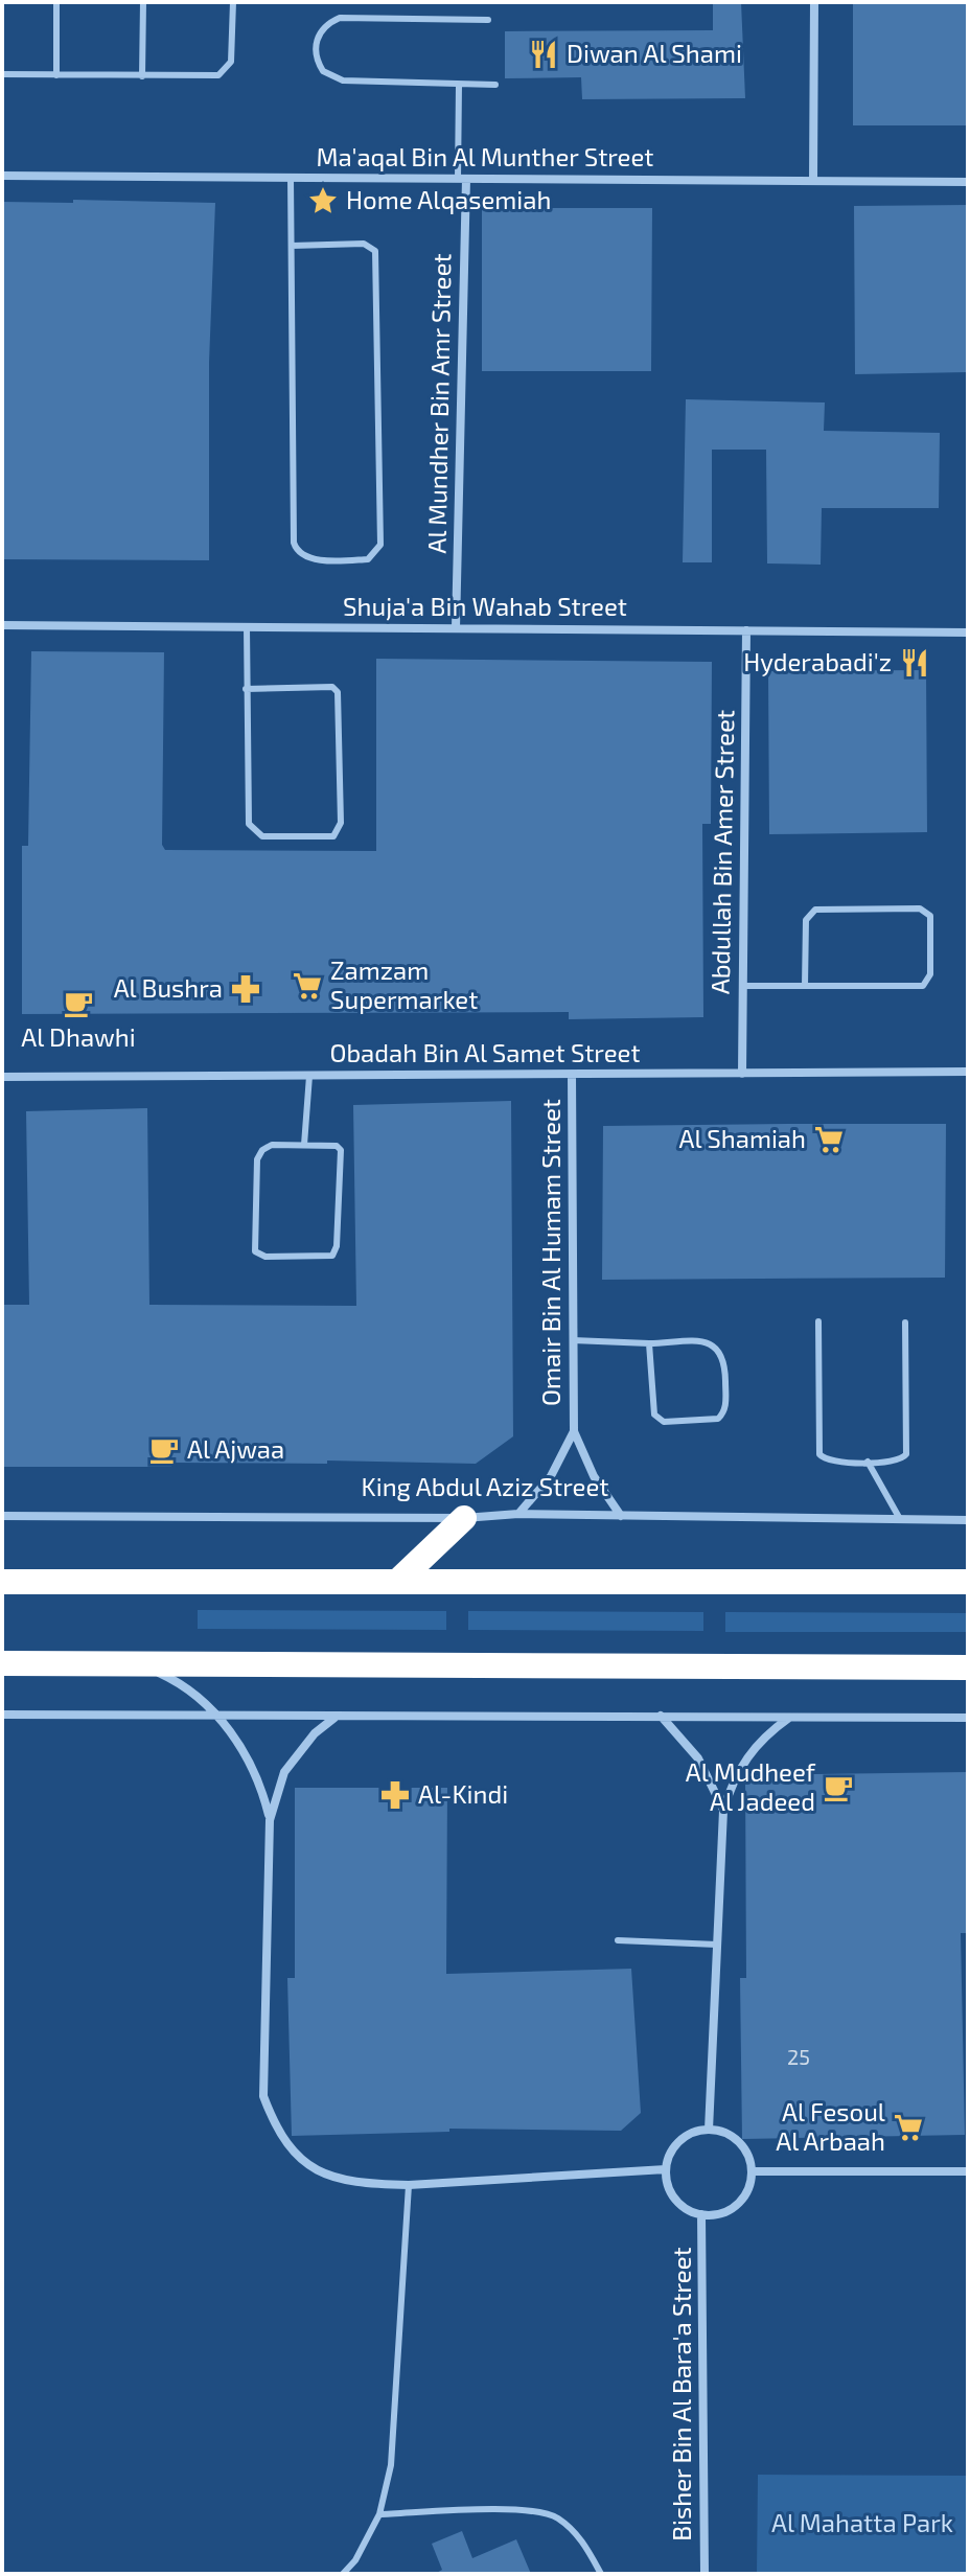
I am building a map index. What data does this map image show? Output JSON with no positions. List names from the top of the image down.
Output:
{
  "streets": {
    "street": [
      "Ma'aqal Bin Al Munther Street",
      "Al Mundher Bin Amr Street",
      "Shuja'a Bin Wahab Street",
      "Abdullah Bin Amer Street",
      "Obadah Bin Al Samet Street",
      "Omair Bin Al Humam Street",
      "King Abdul Aziz Street",
      "Bisher Bin Al Bara'a Street"
    ]
  },
  "crossings": [
    ["Ma'aqal Bin Al Munther Street", "Al Mundher Bin Amr Street"],
    ["Al Mundher Bin Amr Street", "Shuja'a Bin Wahab Street"],
    ["Shuja'a Bin Wahab Street", "Abdullah Bin Amer Street"],
    ["Abdullah Bin Amer Street", "Obadah Bin Al Samet Street"],
    ["Obadah Bin Al Samet Street", "Omair Bin Al Humam Street"],
    ["Omair Bin Al Humam Street", "King Abdul Aziz Street"]
  ],
  "parks": ["Al Mahatta Park"],
  "places": {
    "restaurant": ["Diwan Al Shami", "Hyderabadi'z"],
    "place": ["Home Alqasemiah"],
    "supermarket": ["Zamzam Supermarket", "Al Shamiah", "Al Fesoul Al Arbaah"],
    "pharmacy": ["Al Bushra", "Al-Kindi"],
    "cafe": ["Al Dhawhi", "Al Ajwaa", "Al Mudheef Al Jadeed"]
  },
  "house_numbers": ["25"]
}
